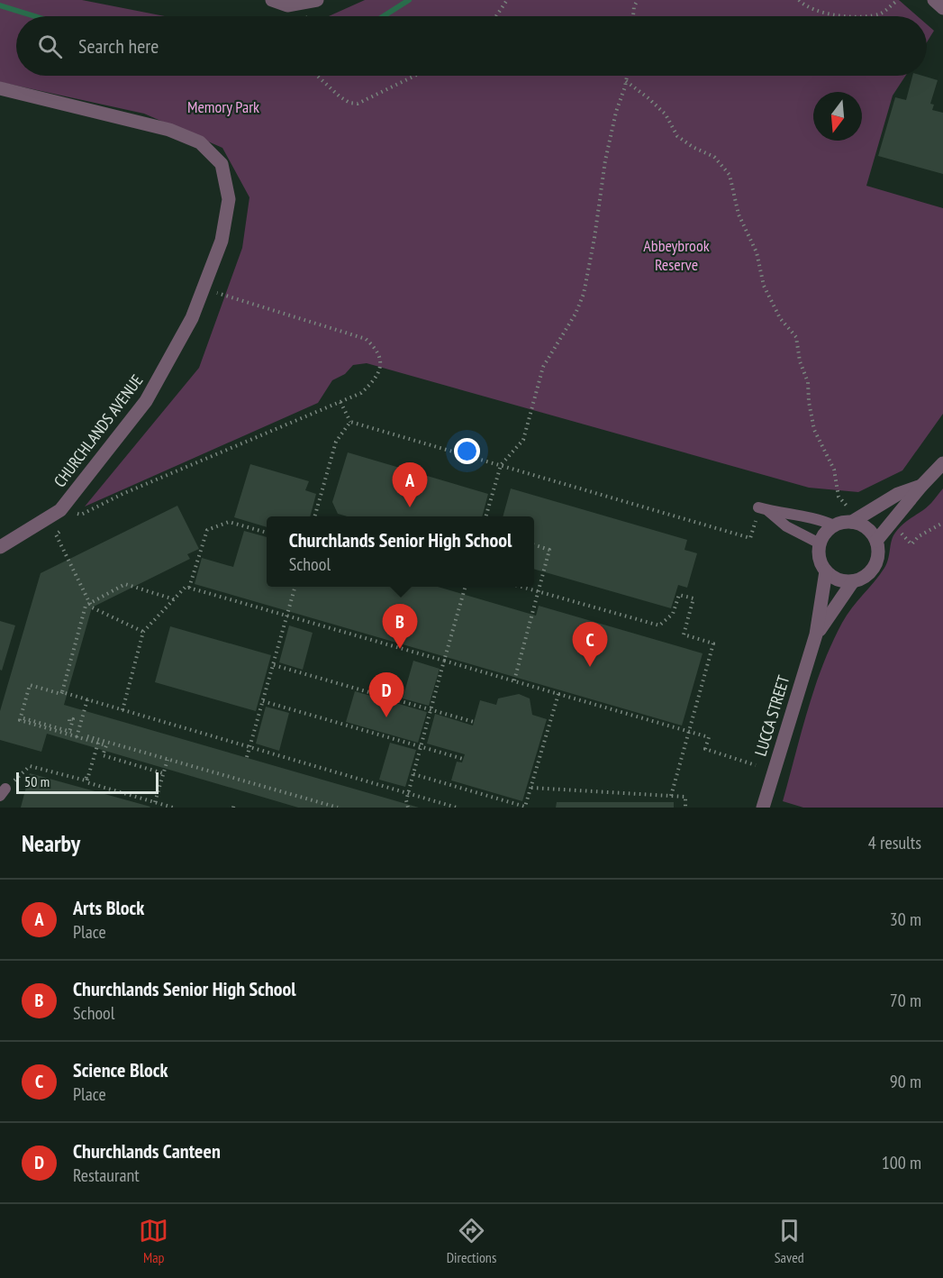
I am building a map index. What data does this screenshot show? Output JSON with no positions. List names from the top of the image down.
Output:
{
  "streets": {
    "street": ["CHURCHLANDS AVENUE", "LUCCA STREET"]
  },
  "parks": ["Memory Park", "Abbeybrook Reserve"],
  "scale_bar": "50 m",
  "north": "bottom",
  "page": {
    "search": "Search here",
    "pins": [
      "A",
      "B",
      "C",
      "D"
    ],
    "popup": ["Churchlands Senior High School", "School"],
    "scale": "50 m",
    "heading": ["Nearby", "4 results"],
    "list": [
      {
        "mark": "A",
        "name": "Arts Block",
        "note": "Place",
        "value": "30 m"
      },
      {
        "mark": "B",
        "name": "Churchlands Senior High School",
        "note": "School",
        "value": "70 m"
      },
      {
        "mark": "C",
        "name": "Science Block",
        "note": "Place",
        "value": "90 m"
      },
      {
        "mark": "D",
        "name": "Churchlands Canteen",
        "note": "Restaurant",
        "value": "100 m"
      }
    ],
    "nav": ["Map", "Directions", "Saved"]
  }
}
